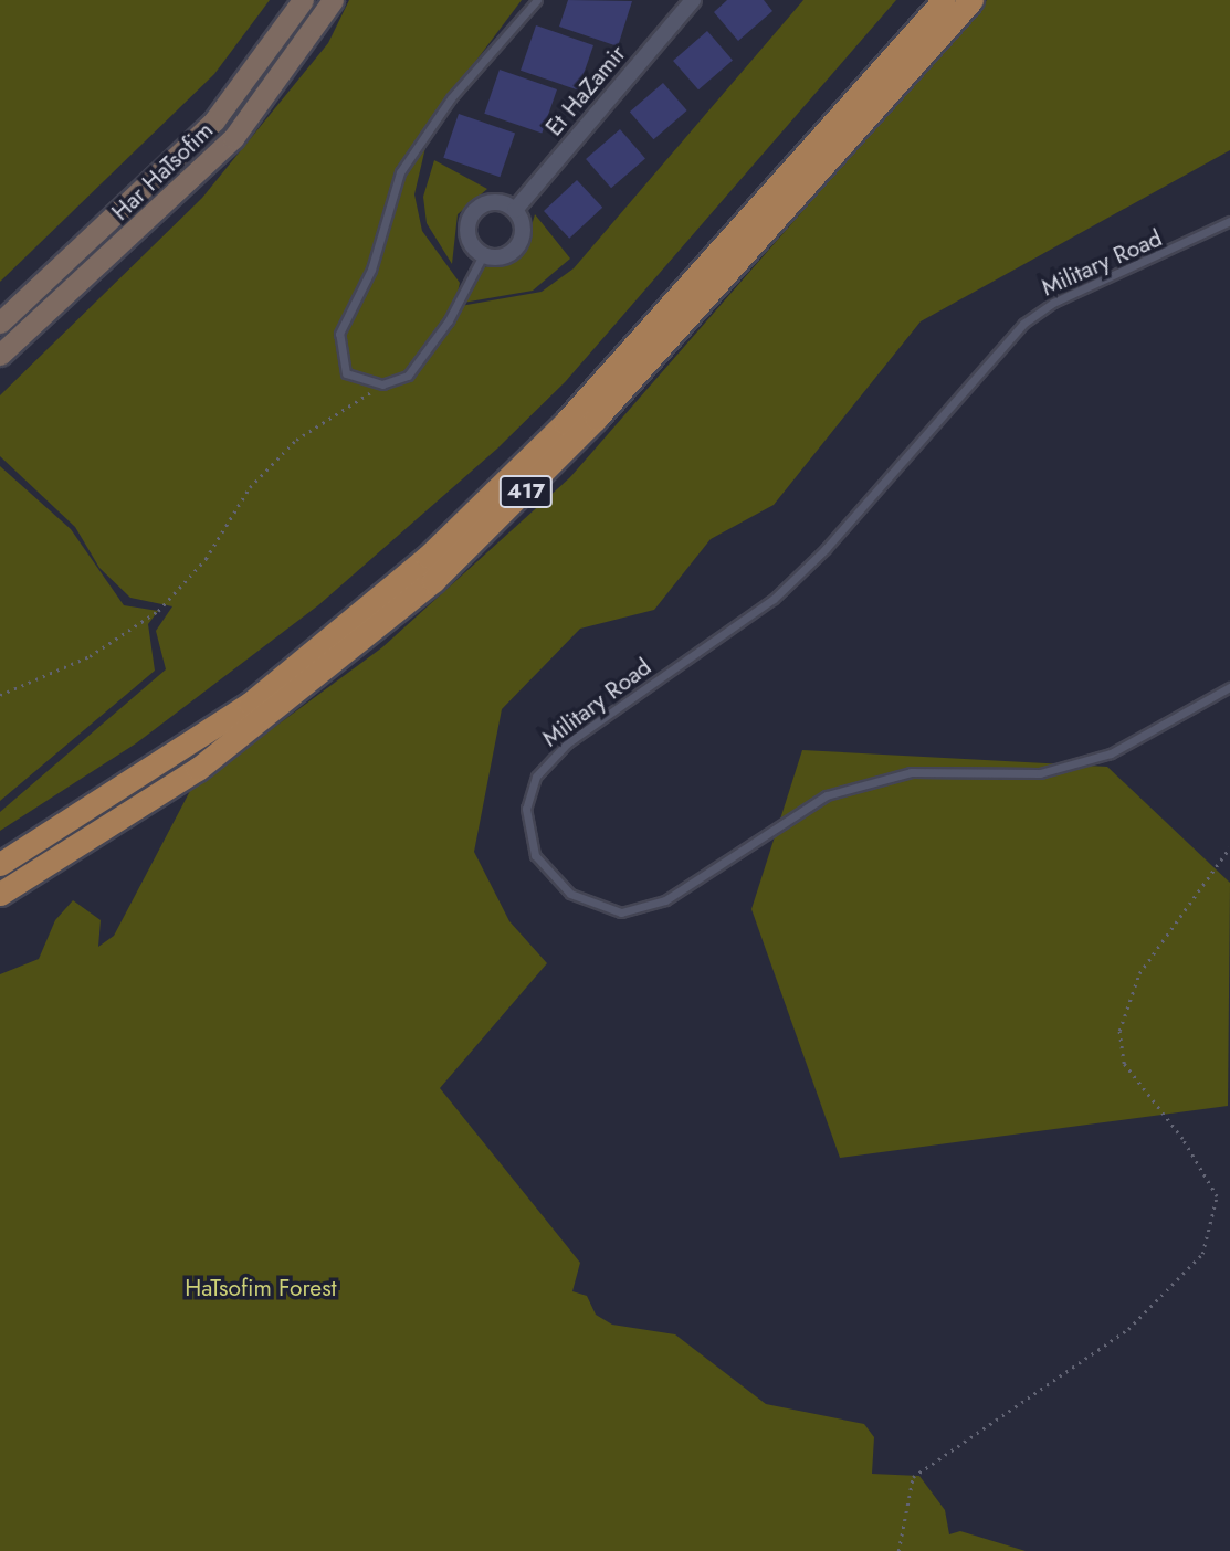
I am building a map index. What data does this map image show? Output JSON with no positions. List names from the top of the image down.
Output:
{
  "streets": {
    "main road": ["Har HaTsofim", "417"],
    "street": ["Et HaZamir"],
    "lane": ["Military Road"]
  },
  "parks": ["HaTsofim Forest"]
}
